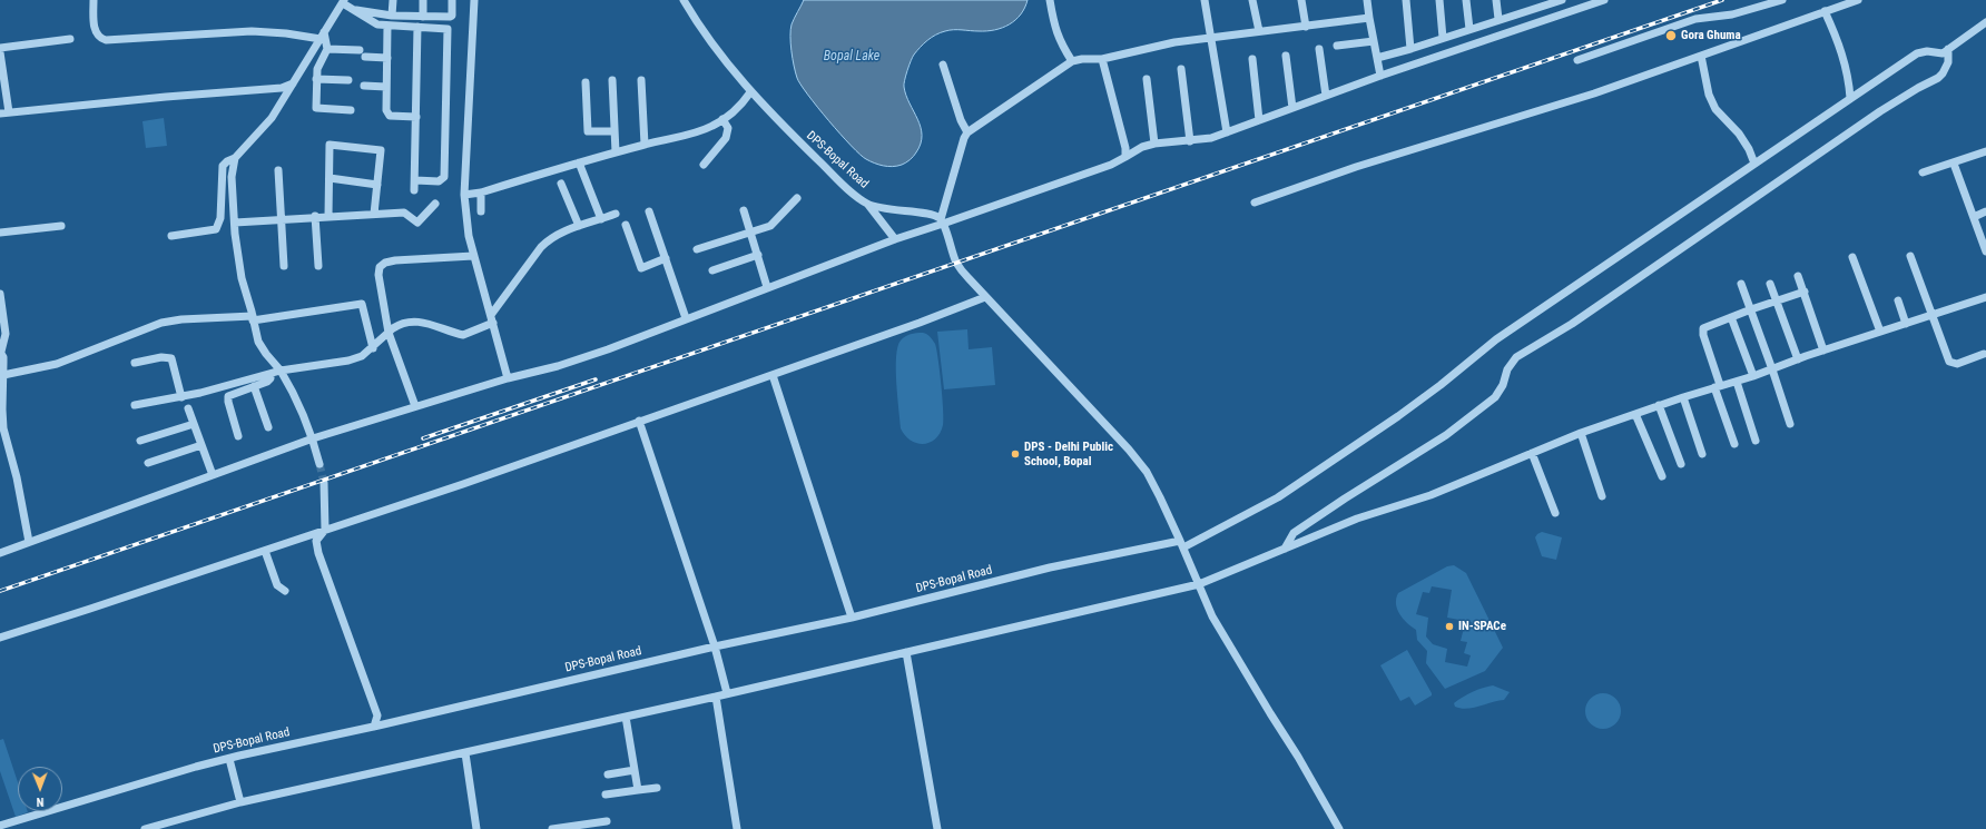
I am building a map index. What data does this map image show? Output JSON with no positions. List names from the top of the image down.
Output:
{
  "streets": {
    "street": ["DPS-Bopal Road"]
  },
  "water": ["Bopal Lake"],
  "places": ["Gora Ghuma", "DPS - Delhi Public School, Bopal", "IN-SPACe"],
  "north": "bottom"
}
